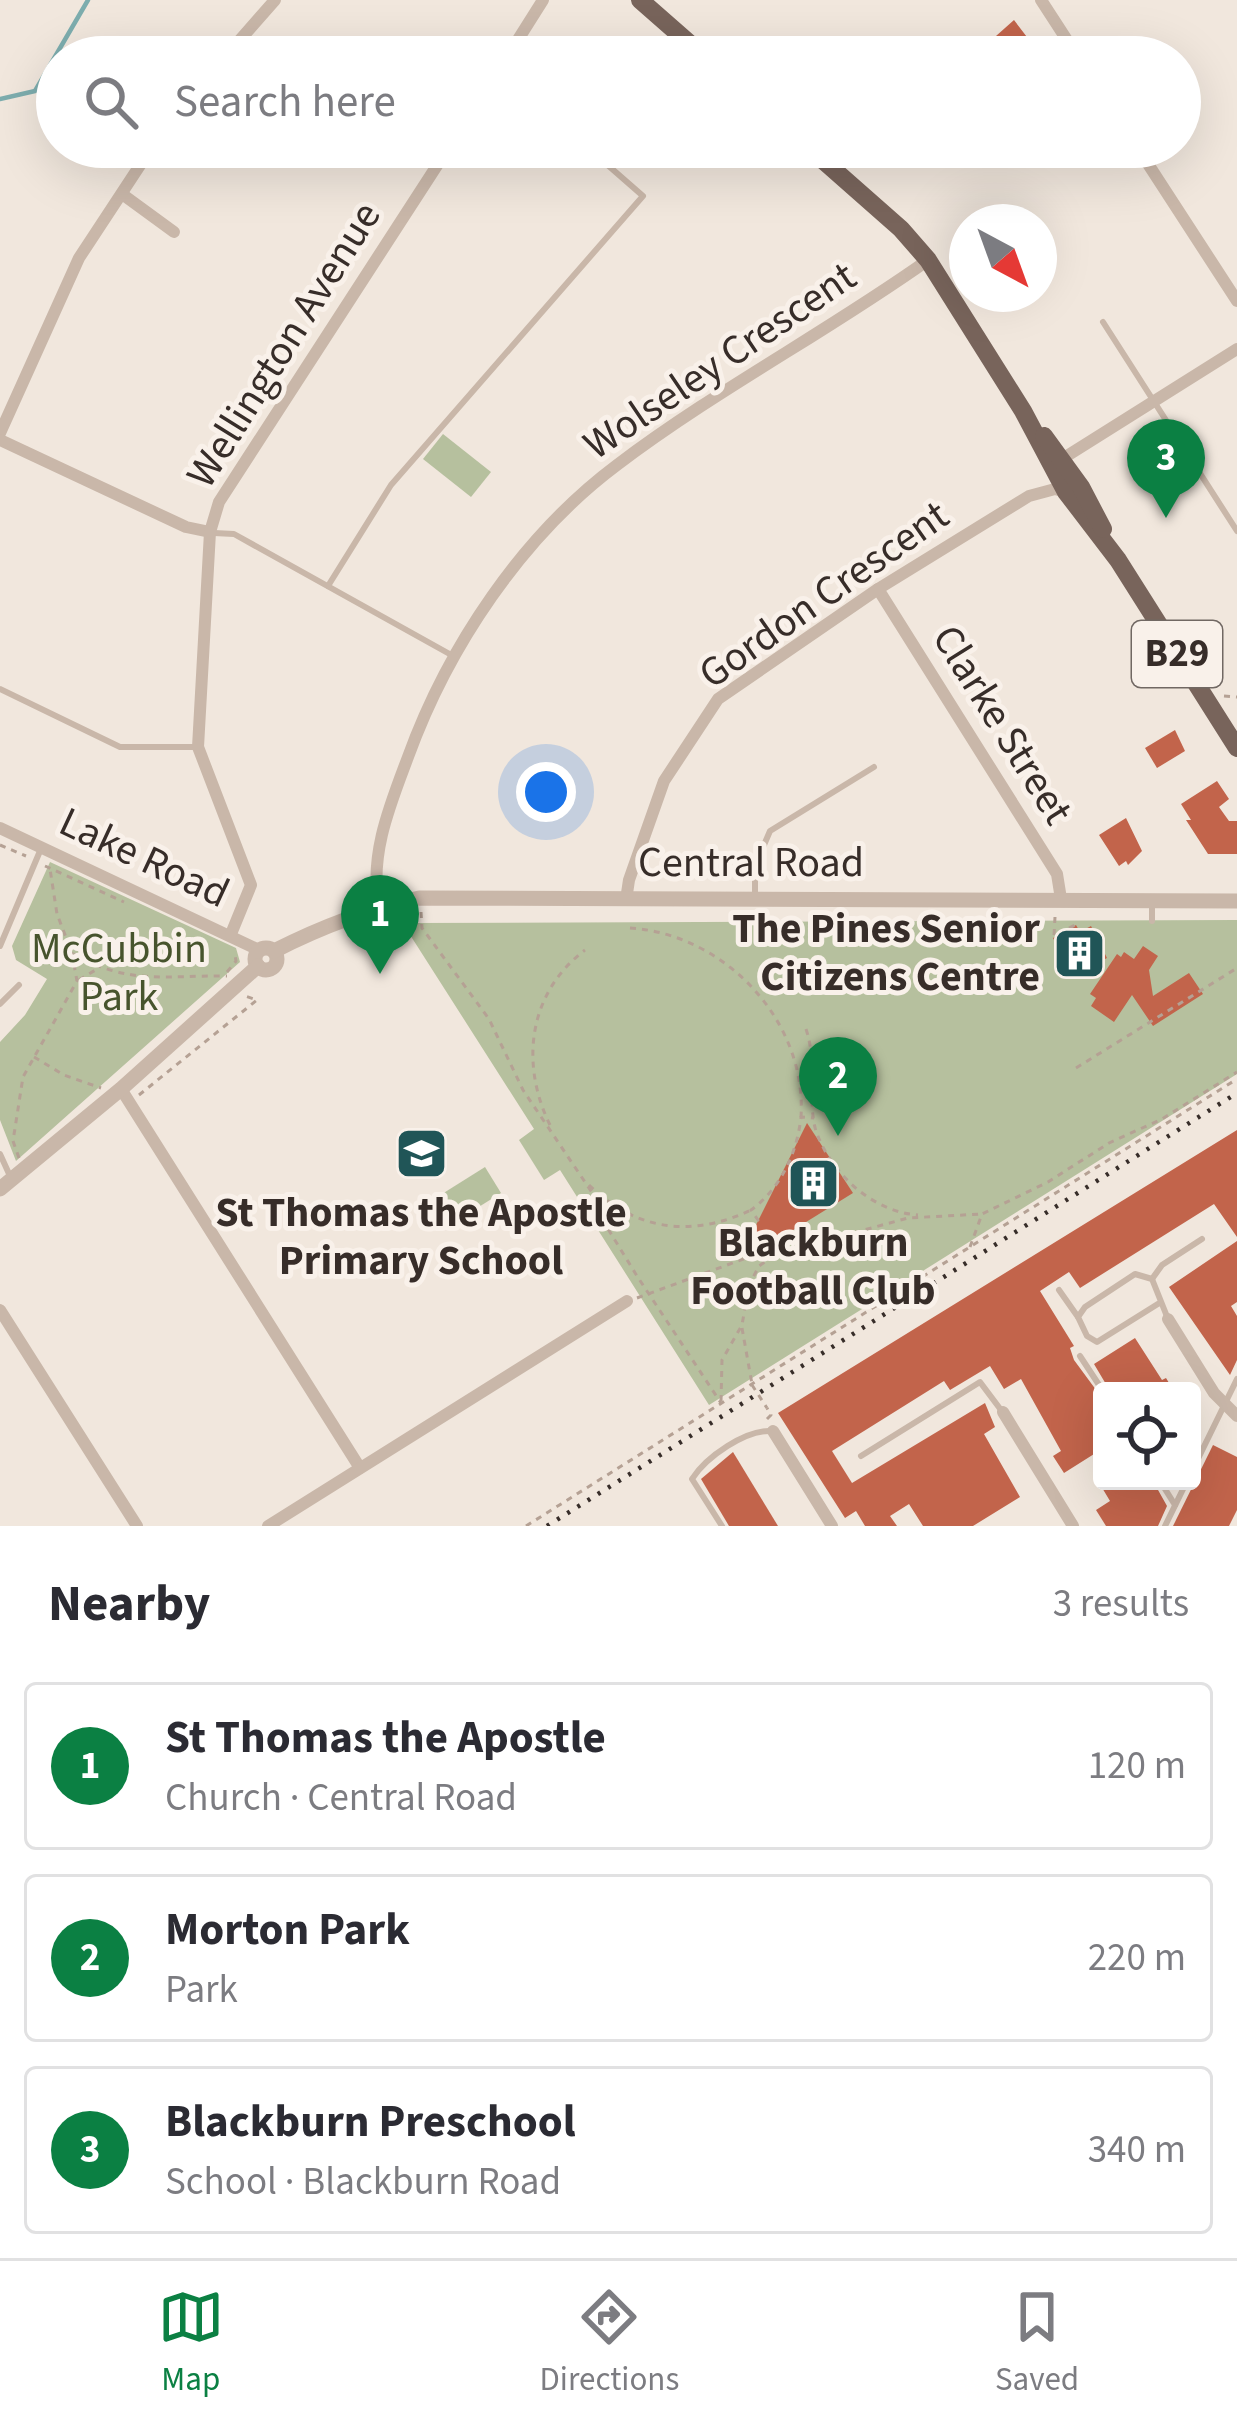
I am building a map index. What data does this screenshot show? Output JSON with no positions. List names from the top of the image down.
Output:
{
  "streets": {
    "main road": ["B29"],
    "street": [
      "Wellington Avenue",
      "Wolseley Crescent",
      "Gordon Crescent",
      "Clarke Street",
      "Lake Road",
      "Central Road"
    ]
  },
  "crossings": [
    ["Wellington Avenue", "Lake Road"],
    ["Wolseley Crescent", "B29"],
    ["Wolseley Crescent", "Central Road"],
    ["Gordon Crescent", "B29"],
    ["Gordon Crescent", "Clarke Street"],
    ["Gordon Crescent", "Central Road"],
    ["Clarke Street", "Central Road"],
    ["Lake Road", "Central Road"]
  ],
  "parks": ["McCubbin Park"],
  "places": {
    "building": ["The Pines Senior Citizens Centre", "Blackburn Football Club"],
    "school or university": ["St Thomas the Apostle Primary School"]
  },
  "north": "bottom right",
  "page": {
    "search": "Search here",
    "pins": ["3", "1", "2"],
    "heading": ["Nearby", "3 results"],
    "list": [
      {
        "mark": "1",
        "name": "St Thomas the Apostle",
        "note": "Church · Central Road",
        "value": "120 m"
      },
      {
        "mark": "2",
        "name": "Morton Park",
        "note": "Park",
        "value": "220 m"
      },
      {
        "mark": "3",
        "name": "Blackburn Preschool",
        "note": "School · Blackburn Road",
        "value": "340 m"
      }
    ],
    "nav": ["Map", "Directions", "Saved"]
  }
}
